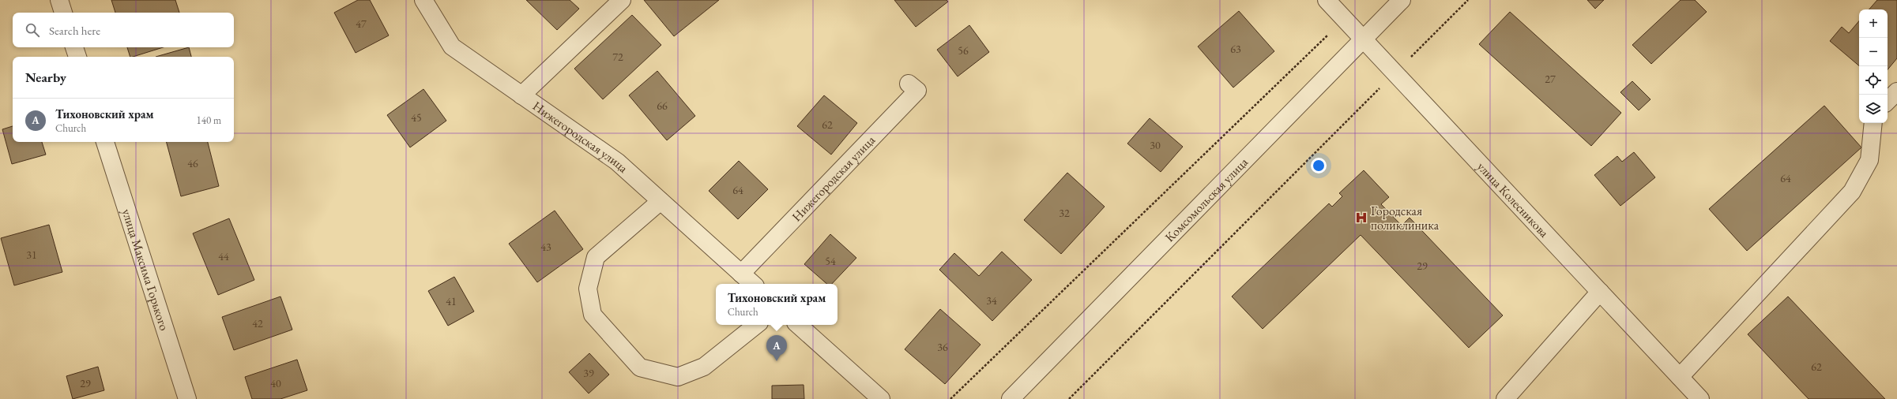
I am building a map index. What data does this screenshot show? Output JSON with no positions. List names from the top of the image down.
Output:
{
  "streets": {
    "street": [
      "Нижегородская улица",
      "Комсомольская улица",
      "улица Колесникова",
      "улица Максима Горького"
    ]
  },
  "crossings": [
    ["Комсомольская улица", "улица Колесникова"]
  ],
  "places": {
    "hospital": ["Городская поликлиника"]
  },
  "house_numbers": [
    "47",
    "63",
    "56",
    "72",
    "27",
    "66",
    "45",
    "62",
    "30",
    "46",
    "64",
    "64",
    "32",
    "43",
    "31",
    "44",
    "54",
    "29",
    "34",
    "41",
    "42",
    "36",
    "62",
    "39",
    "29",
    "40"
  ],
  "page": {
    "map_buttons": ["+", "−"],
    "search": "Search here",
    "heading": "Nearby",
    "list": [
      {
        "mark": "A",
        "name": "Тихоновский храм",
        "note": "Church",
        "value": "140 m"
      }
    ],
    "popup": ["Тихоновский храм", "Church"],
    "pins": "A"
  }
}
